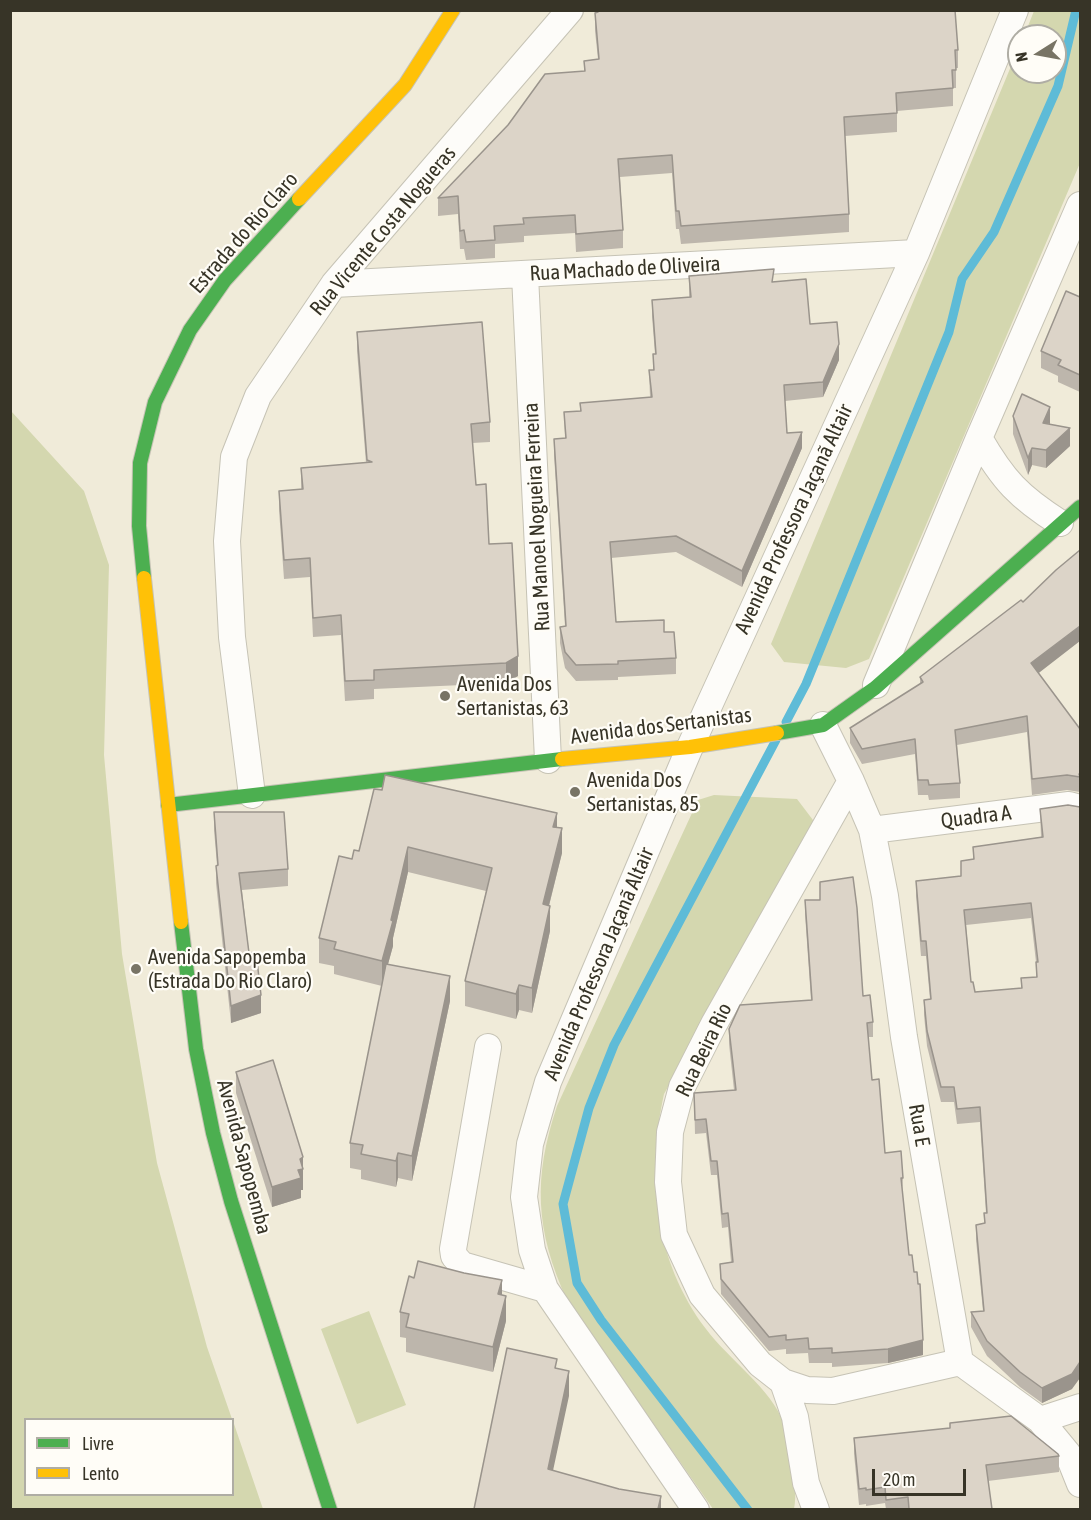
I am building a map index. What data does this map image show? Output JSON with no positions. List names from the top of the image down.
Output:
{
  "streets": {
    "main road": ["Estrada do Rio Claro", "Avenida dos Sertanistas", "Avenida Sapopemba"],
    "street": [
      "Rua Vicente Costa Nogueras",
      "Rua Machado de Oliveira",
      "Rua Manoel Nogueira Ferreira",
      "Avenida Professora Jaçanã Altair",
      "Quadra A",
      "Rua Beira Rio",
      "Rua E"
    ]
  },
  "crossings": [
    ["Rua Vicente Costa Nogueras", "Rua Machado de Oliveira"],
    ["Rua Vicente Costa Nogueras", "Avenida dos Sertanistas"],
    ["Estrada do Rio Claro", "Avenida dos Sertanistas"],
    ["Estrada do Rio Claro", "Avenida Sapopemba"],
    ["Rua Machado de Oliveira", "Rua Manoel Nogueira Ferreira"],
    ["Rua Machado de Oliveira", "Avenida Professora Jaçanã Altair"],
    ["Rua Manoel Nogueira Ferreira", "Avenida dos Sertanistas"],
    ["Avenida Professora Jaçanã Altair", "Avenida dos Sertanistas"],
    ["Avenida dos Sertanistas", "Rua E"],
    ["Avenida dos Sertanistas", "Avenida Sapopemba"],
    ["Quadra A", "Rua E"],
    ["Rua Beira Rio", "Rua E"]
  ],
  "places": ["Avenida Dos Sertanistas, 63", "Avenida Dos Sertanistas, 85", "Avenida Sapopemba (Estrada Do Rio Claro)"],
  "legend": ["Livre", "Lento"],
  "scale_bar": "20 m",
  "north": "left"
}
